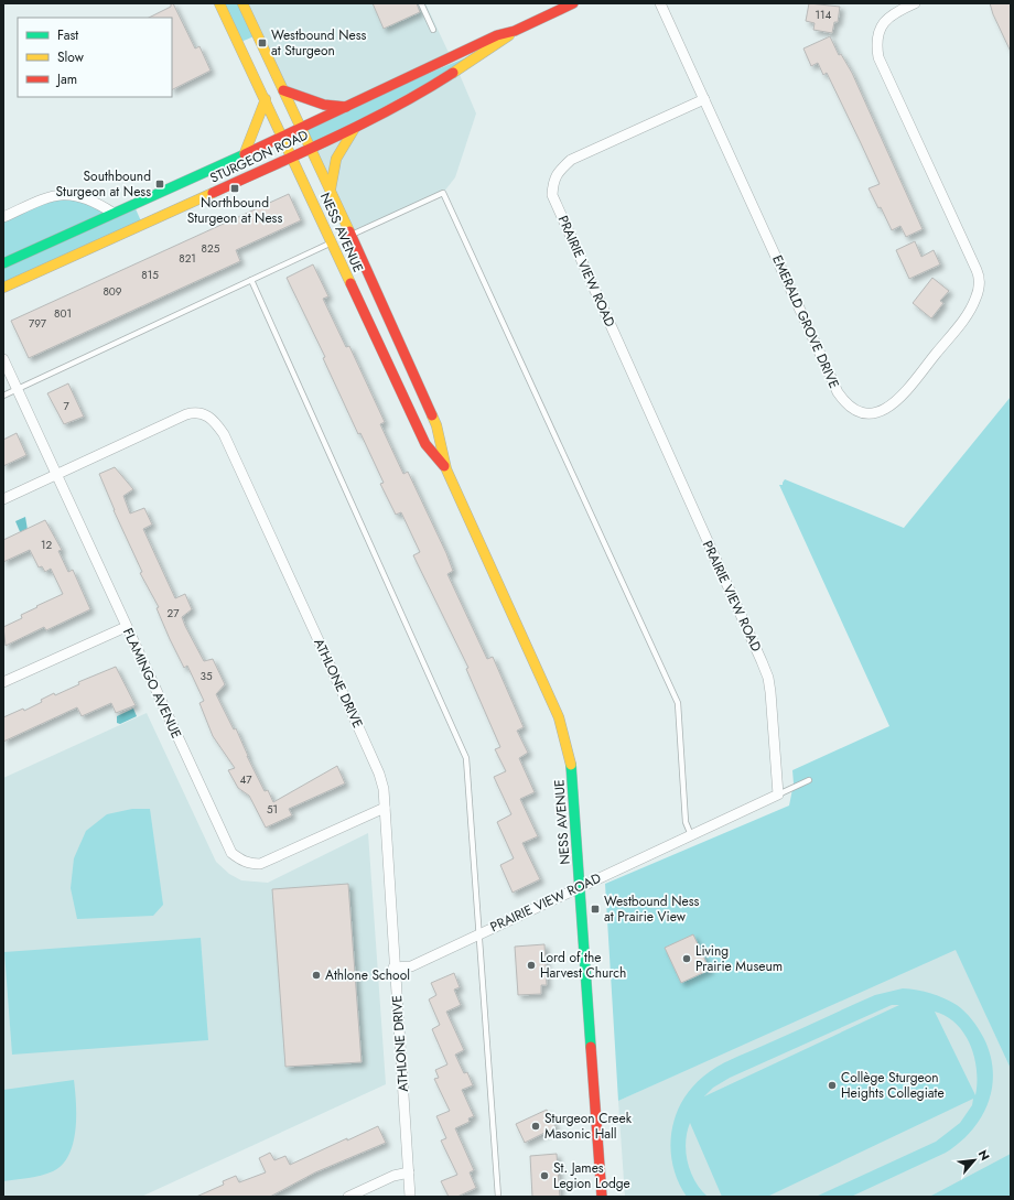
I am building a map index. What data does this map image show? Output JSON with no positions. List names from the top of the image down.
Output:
{
  "streets": {
    "main road": ["STURGEON ROAD", "NESS AVENUE"],
    "street": [
      "PRAIRIE VIEW ROAD",
      "EMERALD GROVE DRIVE",
      "FLAMINGO AVENUE",
      "ATHLONE DRIVE"
    ]
  },
  "crossings": [
    ["STURGEON ROAD", "NESS AVENUE"],
    ["NESS AVENUE", "PRAIRIE VIEW ROAD"],
    ["PRAIRIE VIEW ROAD", "EMERALD GROVE DRIVE"],
    ["PRAIRIE VIEW ROAD", "ATHLONE DRIVE"],
    ["FLAMINGO AVENUE", "ATHLONE DRIVE"]
  ],
  "places": {
    "transit": [
      "Westbound Ness at Sturgeon",
      "Southbound Sturgeon at Ness",
      "Northbound Sturgeon at Ness",
      "Westbound Ness at Prairie View"
    ],
    "other": [
      "Living Prairie Museum",
      "Lord of the Harvest Church",
      "Athlone School",
      "Collège Sturgeon Heights Collegiate",
      "Sturgeon Creek Masonic Hall",
      "St. James Legion Lodge"
    ]
  },
  "house_numbers": [
    "114",
    "825",
    "821",
    "815",
    "809",
    "801",
    "797",
    "7",
    "12",
    "27",
    "35",
    "47",
    "51"
  ],
  "legend": ["Fast", "Slow", "Jam"],
  "north": "top right"
}
